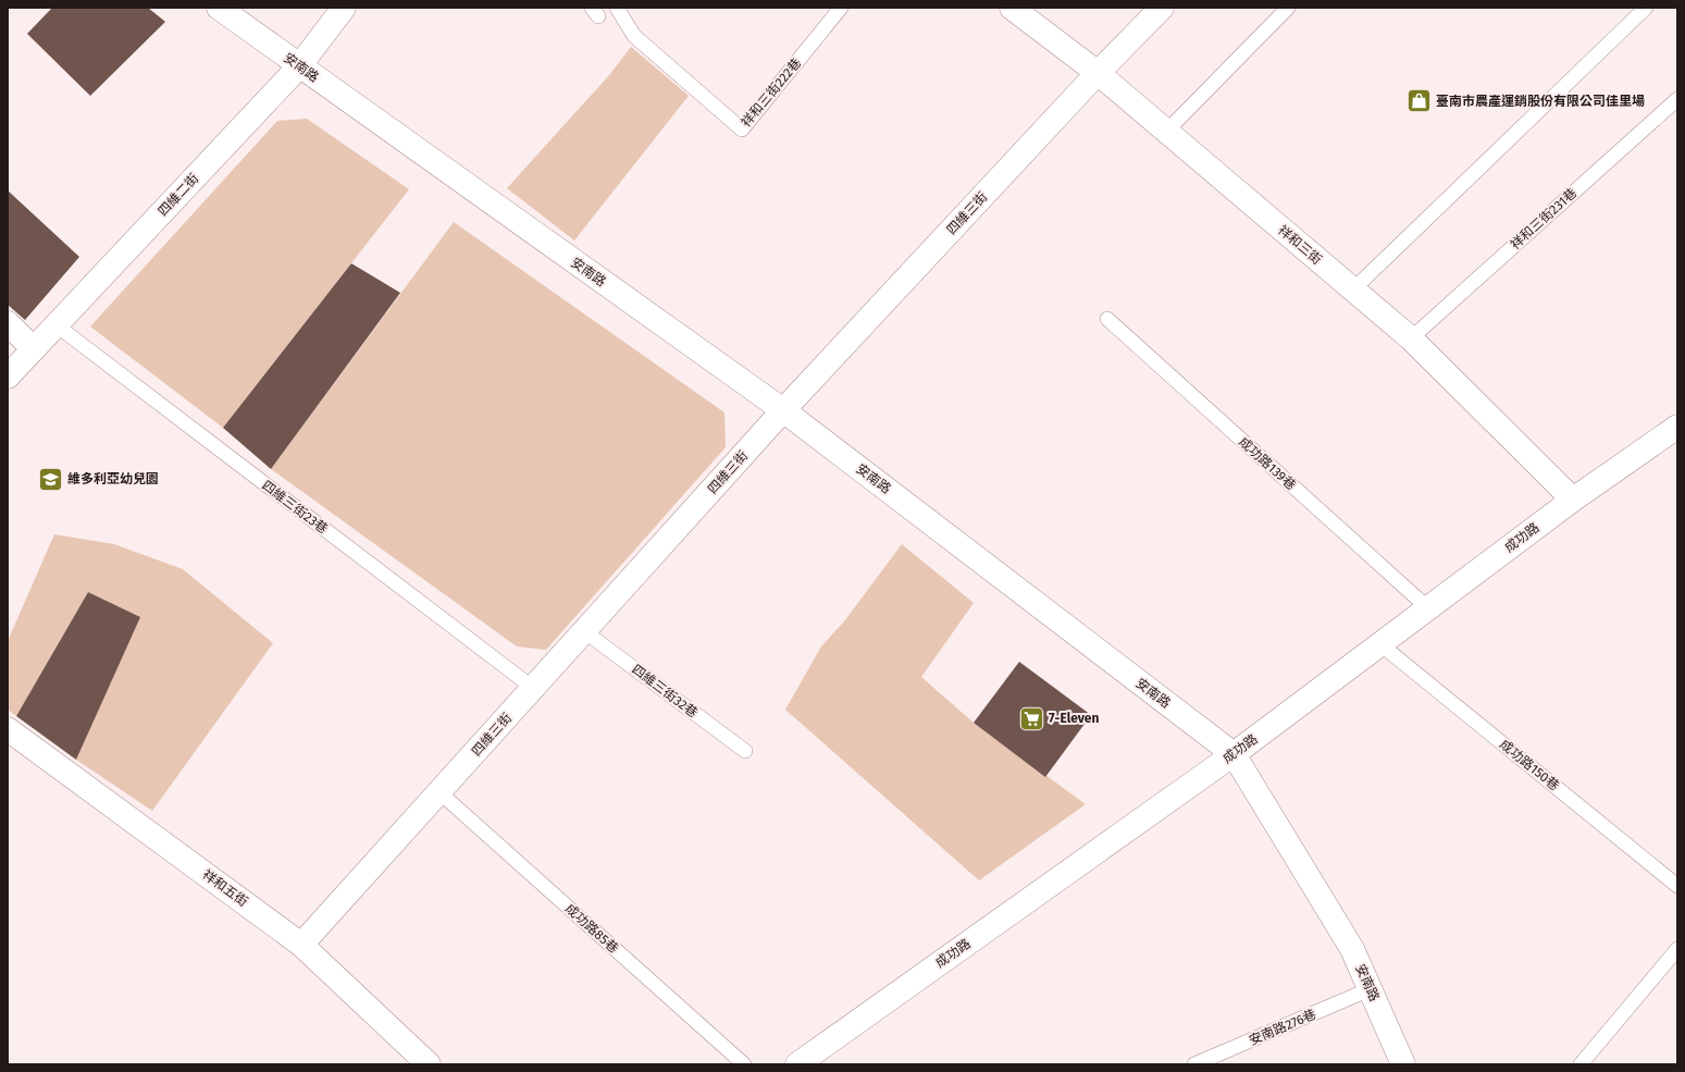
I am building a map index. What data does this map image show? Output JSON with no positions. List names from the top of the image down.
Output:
{
  "streets": {
    "street": [
      "安南路",
      "四維二街",
      "四維三街",
      "祥和三街",
      "成功路",
      "祥和五街"
    ],
    "lane": [
      "祥和三街222巷",
      "祥和三街231巷",
      "成功路139巷",
      "四維三街23巷",
      "四維三街32巷",
      "成功路150巷",
      "成功路85巷",
      "安南路276巷"
    ]
  },
  "crossings": [
    ["安南路", "四維二街"],
    ["安南路", "四維三街"],
    ["安南路", "成功路"],
    ["安南路", "安南路276巷"],
    ["四維二街", "四維三街23巷"],
    ["四維三街", "祥和三街"],
    ["四維三街", "四維三街23巷"],
    ["四維三街", "四維三街32巷"],
    ["四維三街", "祥和五街"],
    ["四維三街", "成功路85巷"],
    ["祥和三街231巷", "祥和三街"],
    ["祥和三街", "成功路"],
    ["成功路139巷", "成功路"],
    ["成功路", "成功路150巷"]
  ],
  "places": {
    "shop": ["臺南市農產運銷股份有限公司佳里場"],
    "school or university": ["維多利亞幼兒園"],
    "supermarket": ["7-Eleven"]
  }
}
